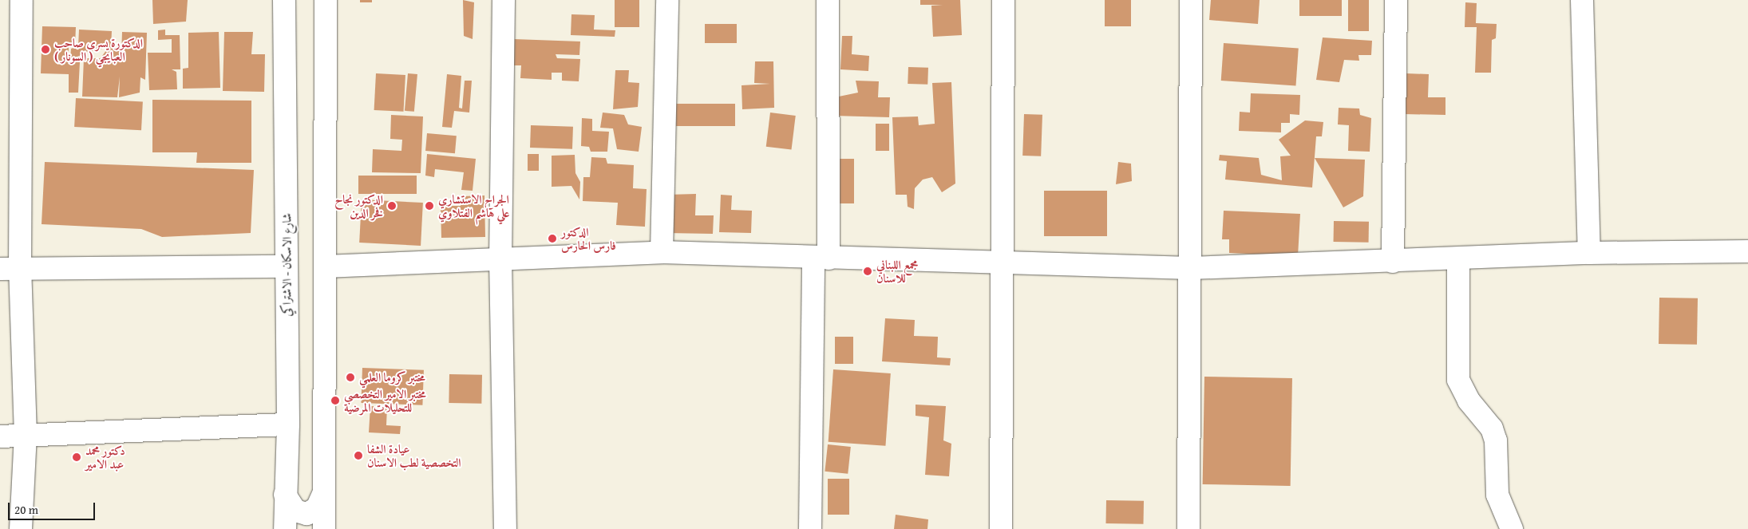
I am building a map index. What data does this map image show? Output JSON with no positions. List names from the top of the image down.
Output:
{
  "streets": {
    "street": ["شارع الاسكان - الاشتراكي"]
  },
  "places": [
    "الدكتورة يسرى صاحب العبايجي ( السونار )",
    "الدكتور نجاح فخر الدين",
    "الجراح الاستشاري علي هاشم الفتلاوي",
    "الدكتور فارس الحارس",
    "مجمع اللبناني للاسنان",
    "مختبر كروما العلمي",
    "مختبر الامير التخصصي للتحليلات المرضية",
    "عيادة الشفا التخصصية لطب الاسنان",
    "دكتور محمد عبد الامير"
  ],
  "scale_bar": "20 m"
}
